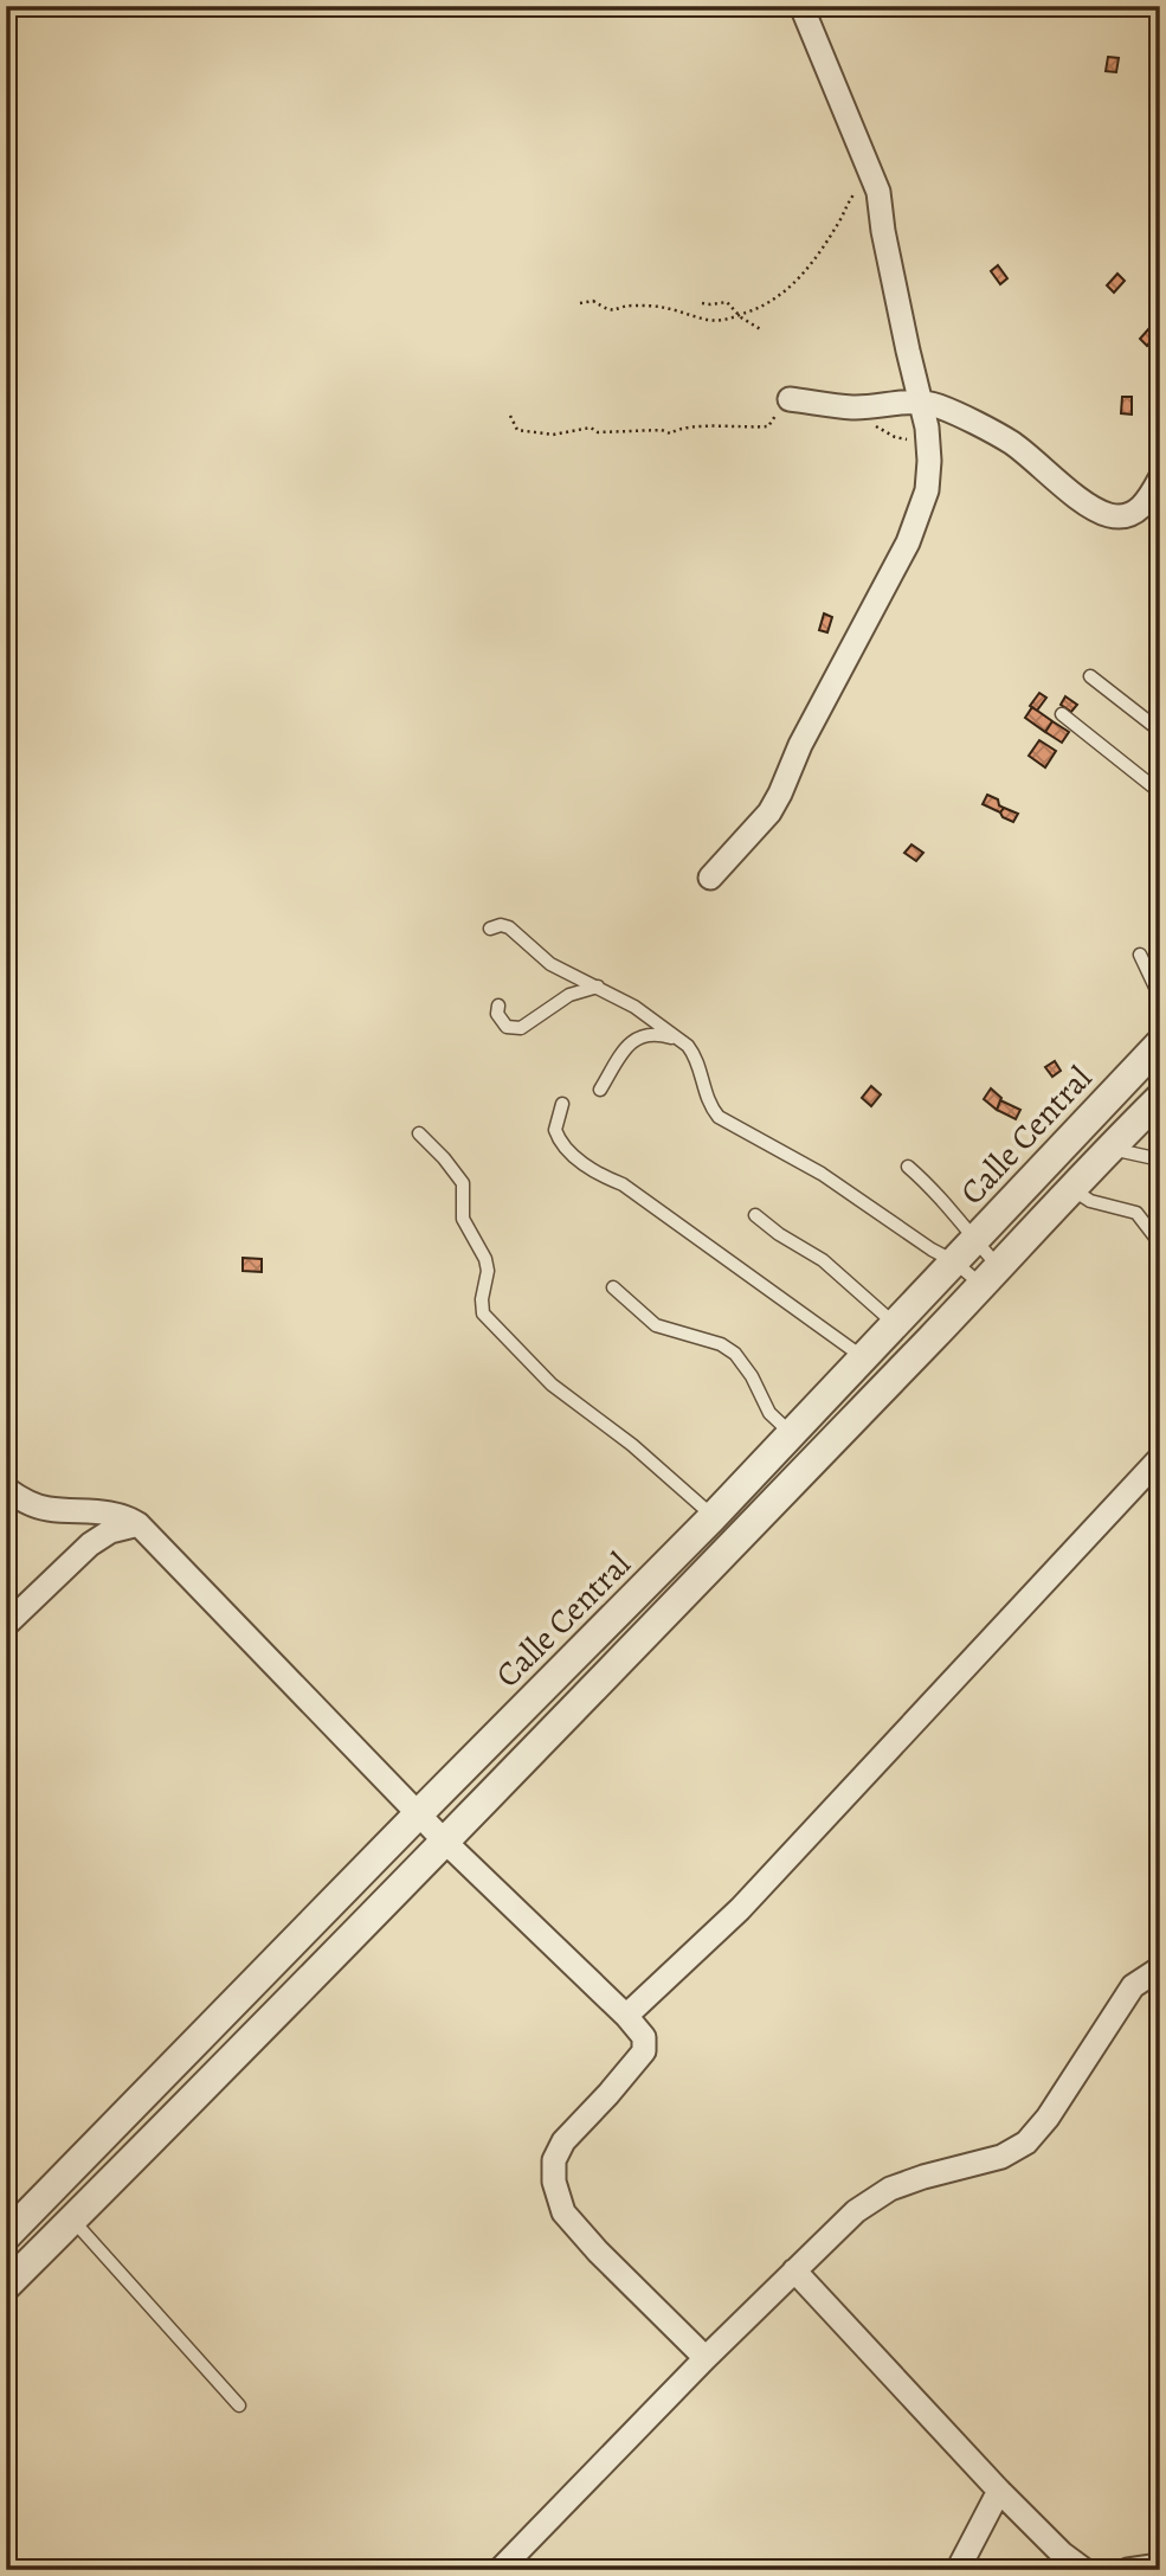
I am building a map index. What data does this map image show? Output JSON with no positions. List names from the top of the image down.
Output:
{
  "streets": {
    "street": ["Calle Central"]
  }
}
